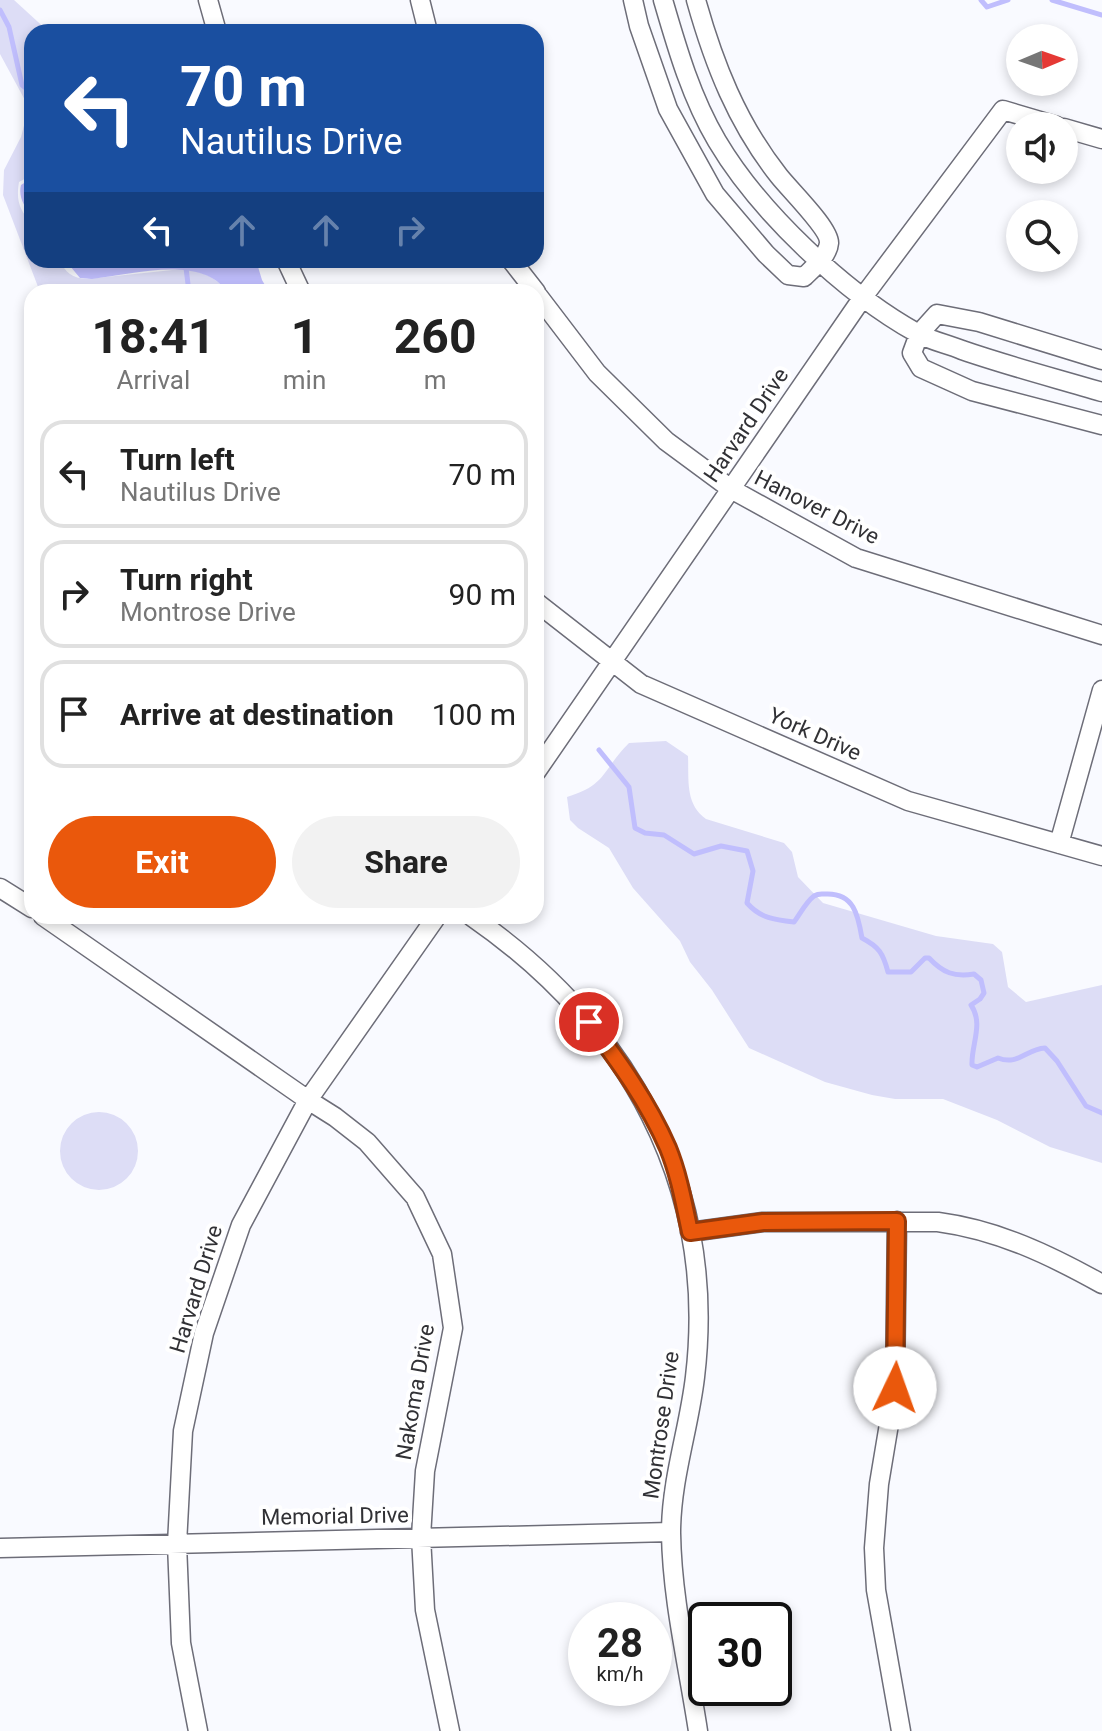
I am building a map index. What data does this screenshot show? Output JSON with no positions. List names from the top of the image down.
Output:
{
  "streets": {
    "street": [
      "Harvard Drive",
      "Hanover Drive",
      "York Drive",
      "Nakoma Drive",
      "Montrose Drive",
      "Memorial Drive"
    ]
  },
  "crossings": [
    ["Harvard Drive", "Hanover Drive"],
    ["Harvard Drive", "York Drive"],
    ["Harvard Drive", "Nakoma Drive"],
    ["Harvard Drive", "Memorial Drive"],
    ["Nakoma Drive", "Memorial Drive"],
    ["Montrose Drive", "Memorial Drive"]
  ],
  "north": "right",
  "page": {
    "turn": ["70 m", "Nautilus Drive"],
    "eta": [
      "18:41",
      "Arrival",
      "1",
      "min",
      "260",
      "m"
    ],
    "list": [
      {
        "name": "Turn left",
        "note": "Nautilus Drive",
        "value": "70 m"
      },
      {
        "name": "Turn right",
        "note": "Montrose Drive",
        "value": "90 m"
      },
      {
        "name": "Arrive at destination",
        "value": "100 m"
      }
    ],
    "buttons": ["Exit", "Share"],
    "speed": "28 km/h",
    "limit": "30"
  }
}
